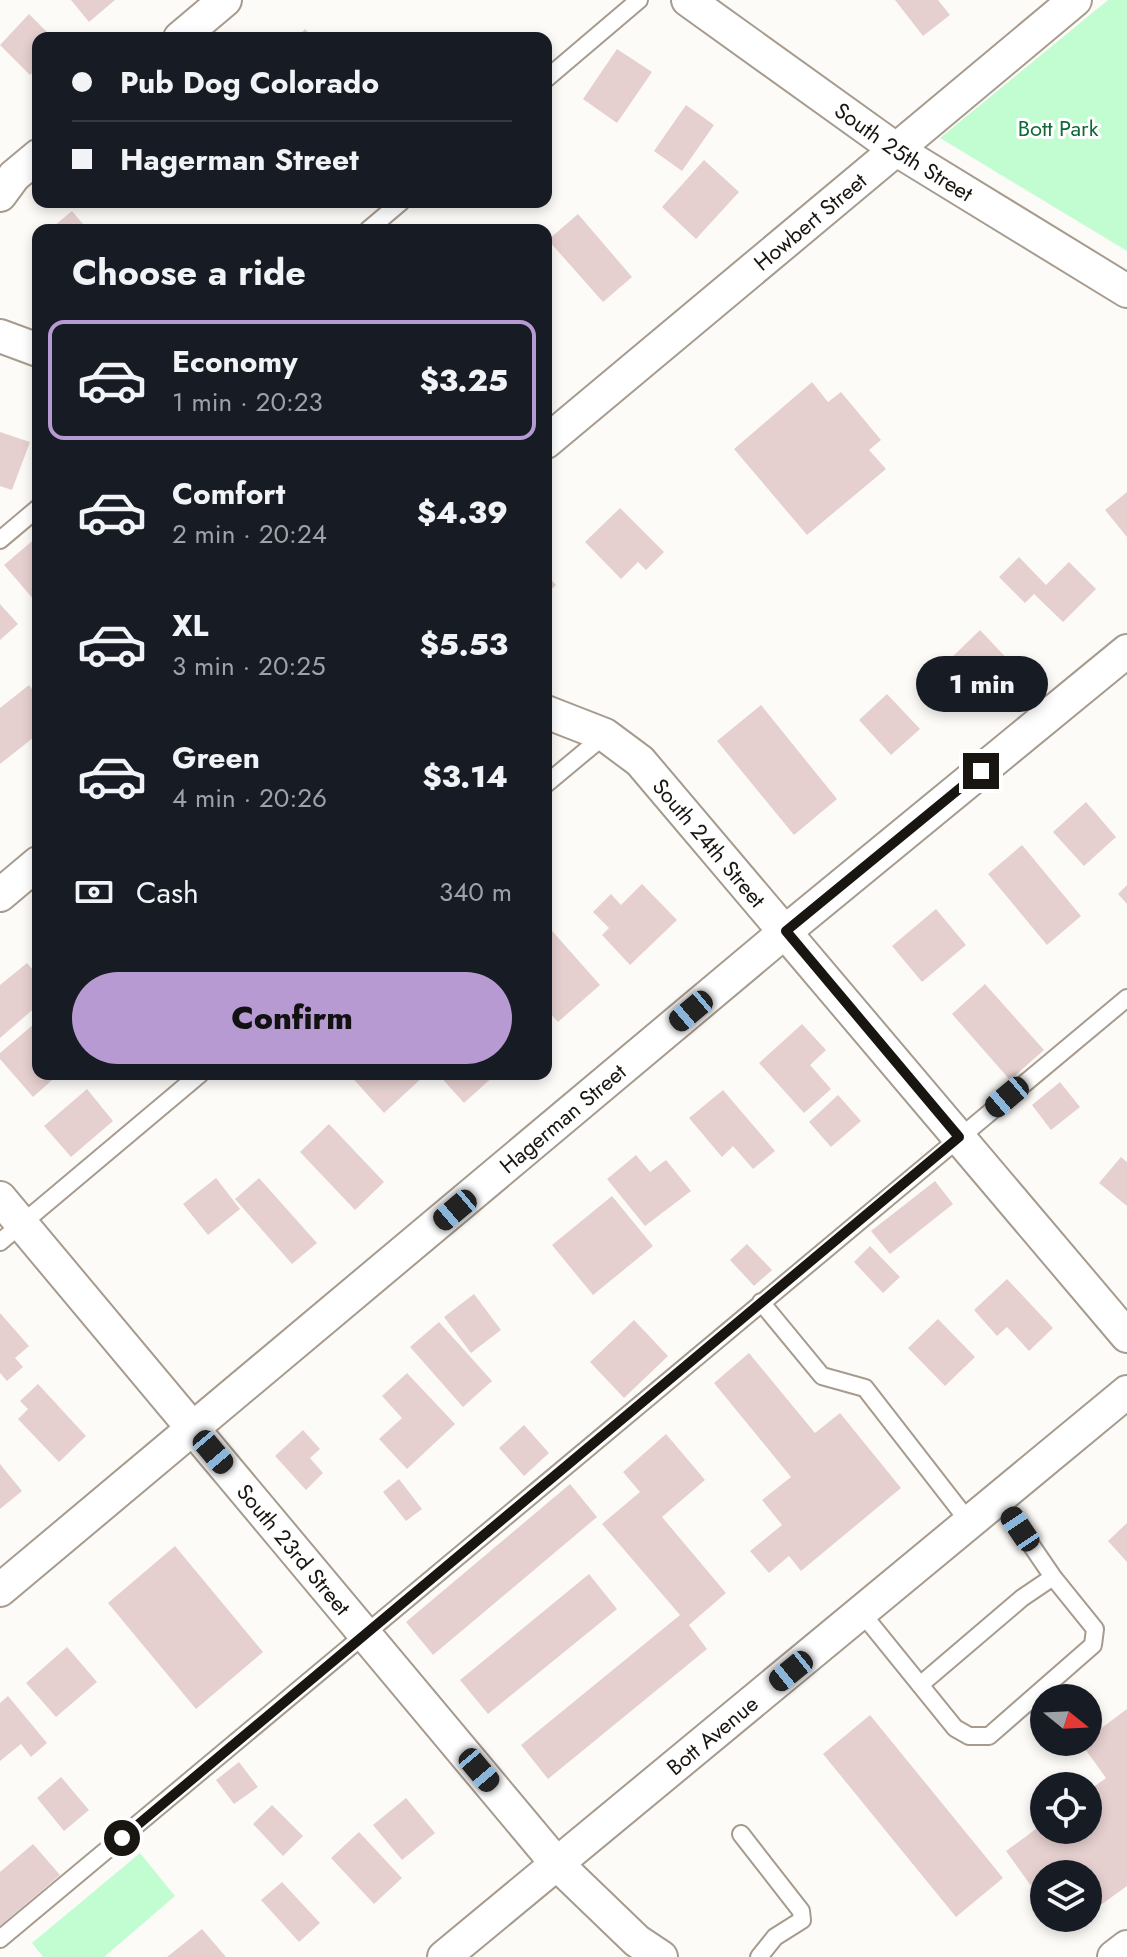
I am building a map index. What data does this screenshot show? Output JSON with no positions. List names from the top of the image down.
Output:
{
  "streets": {
    "street": [
      "South 25th Street",
      "Howbert Street",
      "South 24th Street",
      "Hagerman Street",
      "South 23rd Street",
      "Bott Avenue"
    ]
  },
  "crossings": [
    ["South 25th Street", "Howbert Street"],
    ["South 24th Street", "Hagerman Street"],
    ["Hagerman Street", "South 23rd Street"],
    ["South 23rd Street", "Bott Avenue"]
  ],
  "parks": ["Bott Park"],
  "north": "right",
  "page": {
    "banner": ["Pub Dog Colorado", "Hagerman Street"],
    "heading": "Choose a ride",
    "list": [
      {
        "name": "Economy",
        "note": "1 min · 20:23",
        "value": "$3.25"
      },
      {
        "name": "Comfort",
        "note": "2 min · 20:24",
        "value": "$4.39"
      },
      {
        "name": "XL",
        "note": "3 min · 20:25",
        "value": "$5.53"
      },
      {
        "name": "Green",
        "note": "4 min · 20:26",
        "value": "$3.14"
      }
    ],
    "bubble": "1 min",
    "pay": ["Cash", "340 m"],
    "buttons": "Confirm"
  }
}
